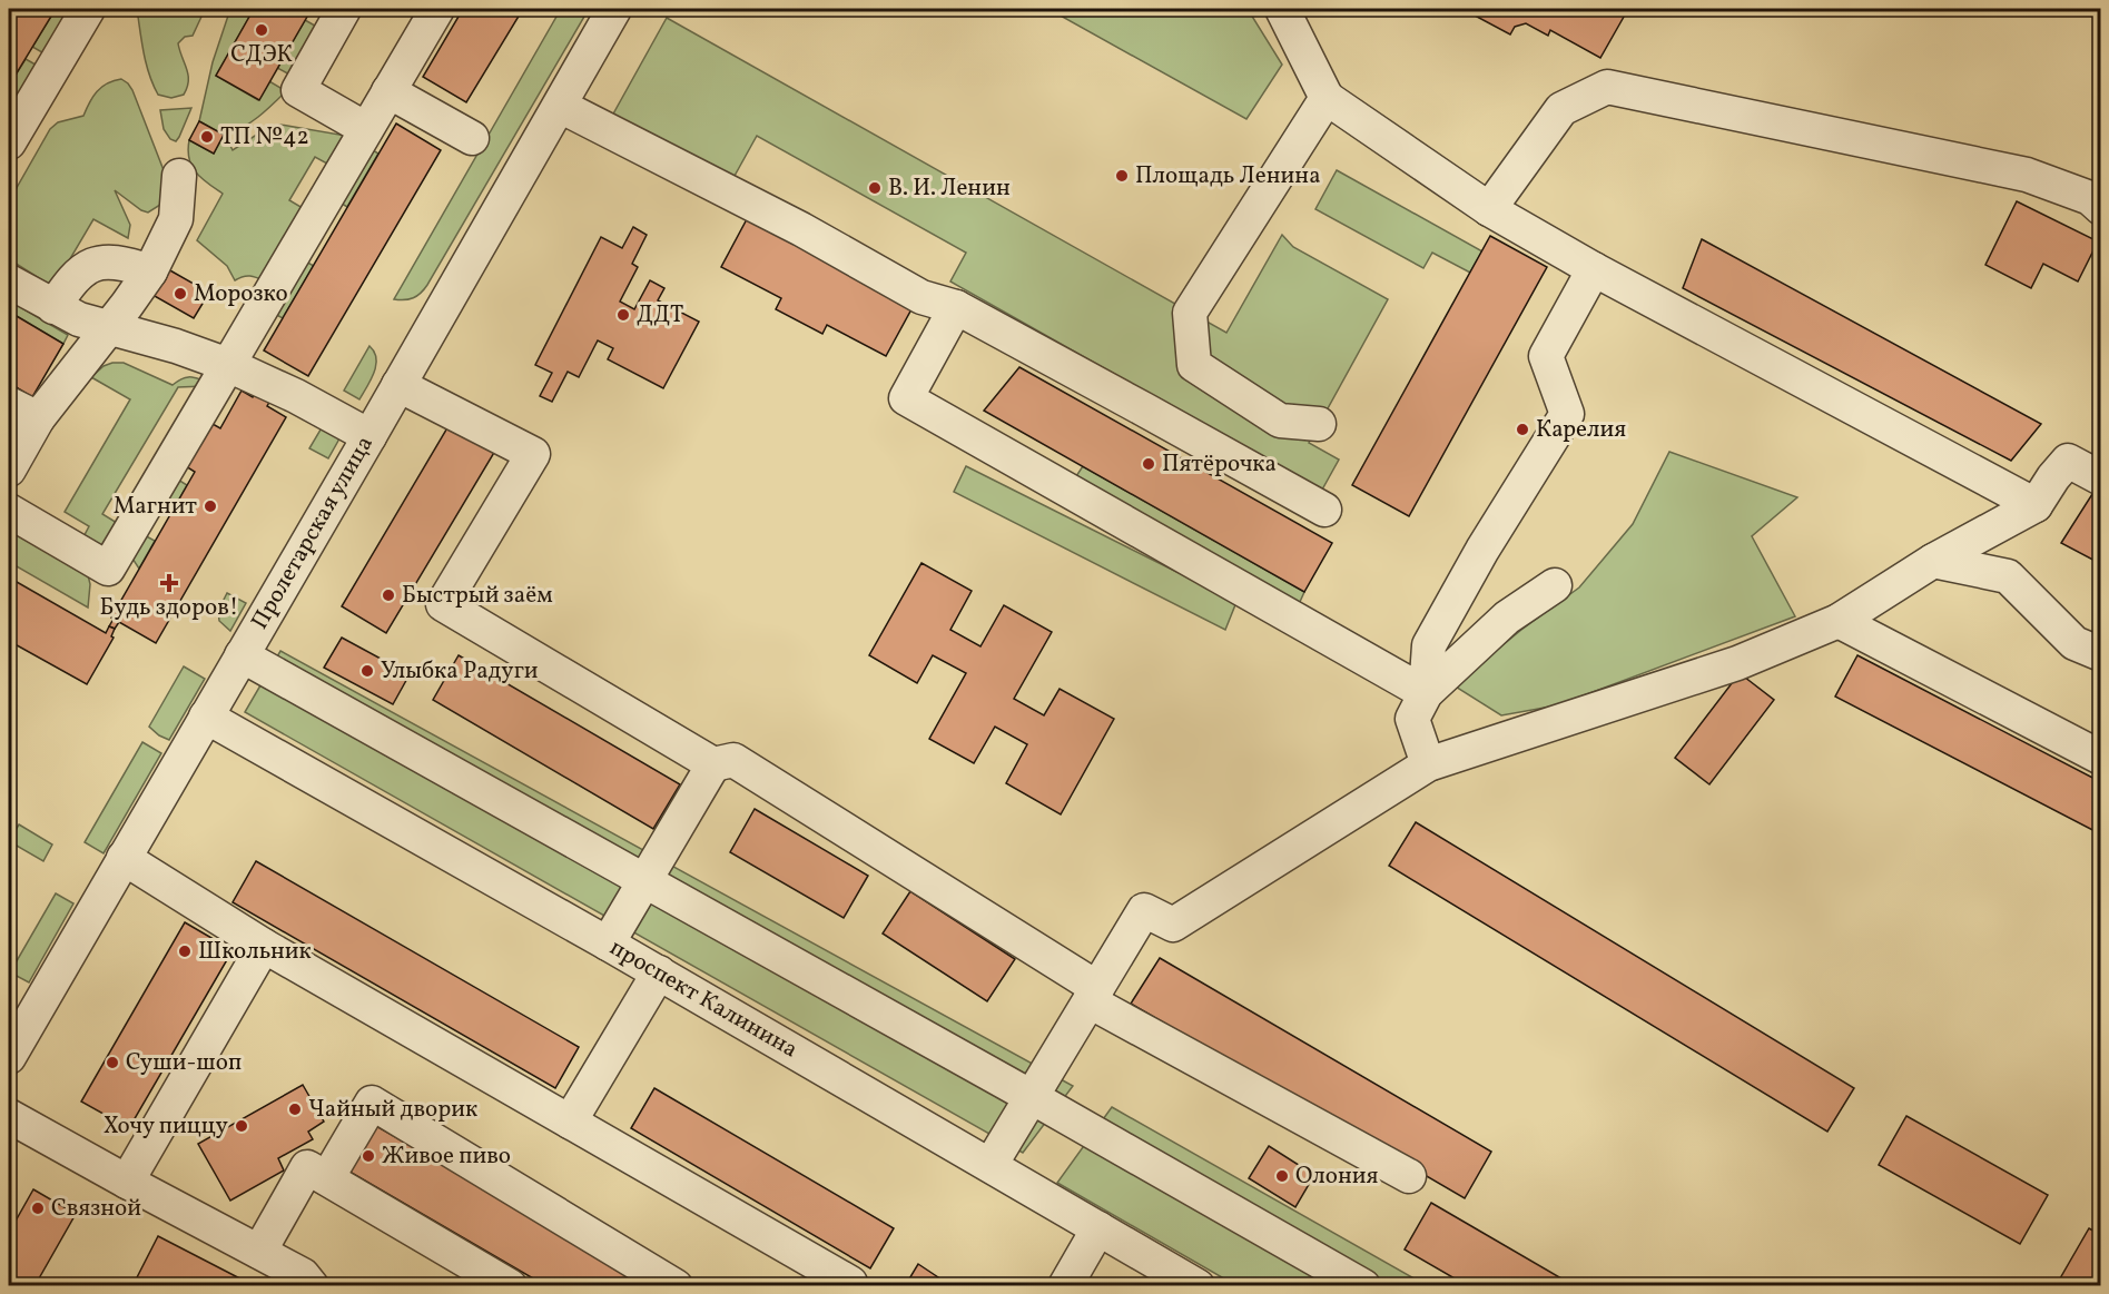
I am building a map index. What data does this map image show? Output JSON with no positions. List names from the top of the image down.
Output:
{
  "streets": {
    "street": ["Пролетарская улица", "проспект Калинина"]
  },
  "crossings": [
    ["Пролетарская улица", "проспект Калинина"]
  ],
  "places": {
    "other": [
      "СДЭК",
      "ТП №42",
      "Площадь Ленина",
      "В. И. Ленин",
      "Морозко",
      "ДДТ",
      "Карелия",
      "Пятёрочка",
      "Магнит",
      "Быстрый заём",
      "Улыбка Радуги",
      "Школьник",
      "Суши-шоп",
      "Чайный дворик",
      "Хочу пиццу",
      "Живое пиво",
      "Олония",
      "Связной"
    ],
    "health": ["Будь здоров!"]
  }
}
